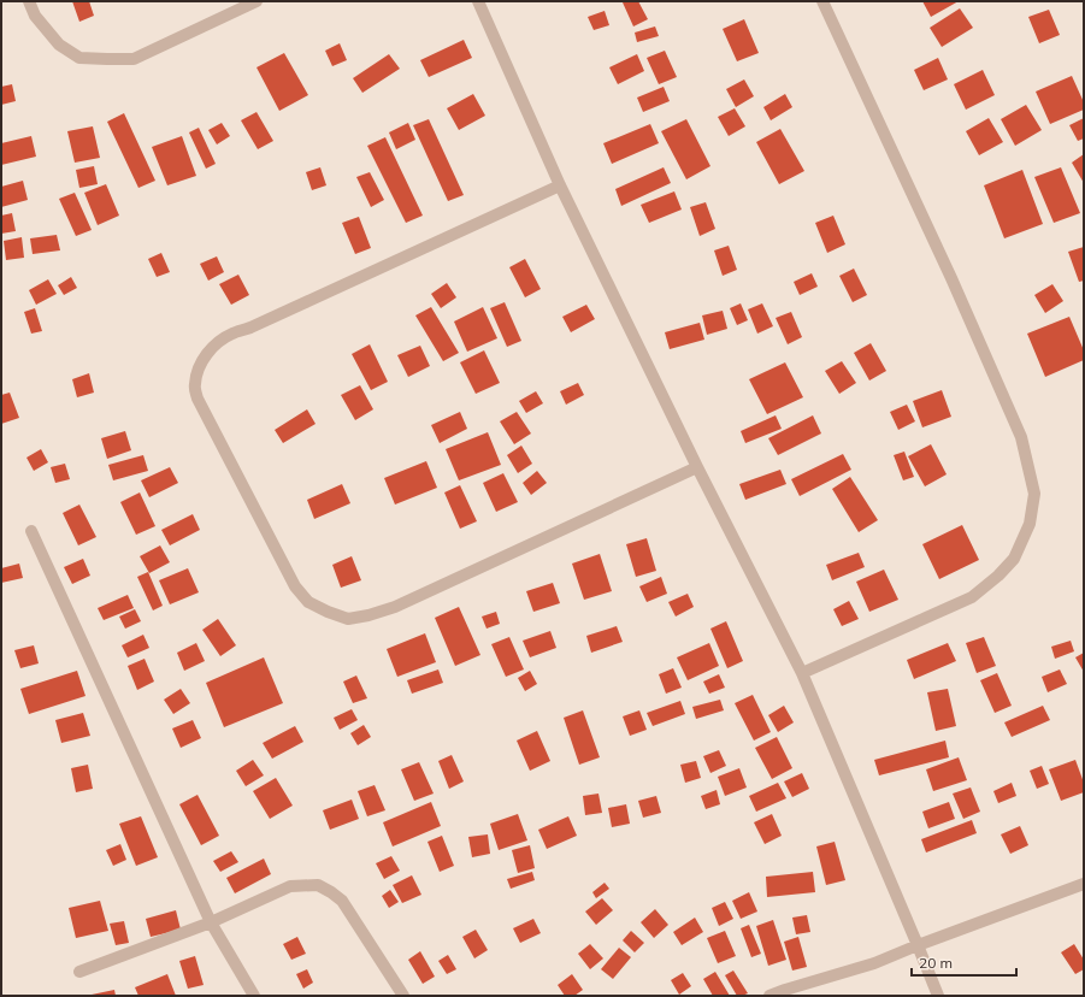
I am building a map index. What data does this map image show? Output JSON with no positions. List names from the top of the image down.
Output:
{
  "scale_bar": "20 m"
}
